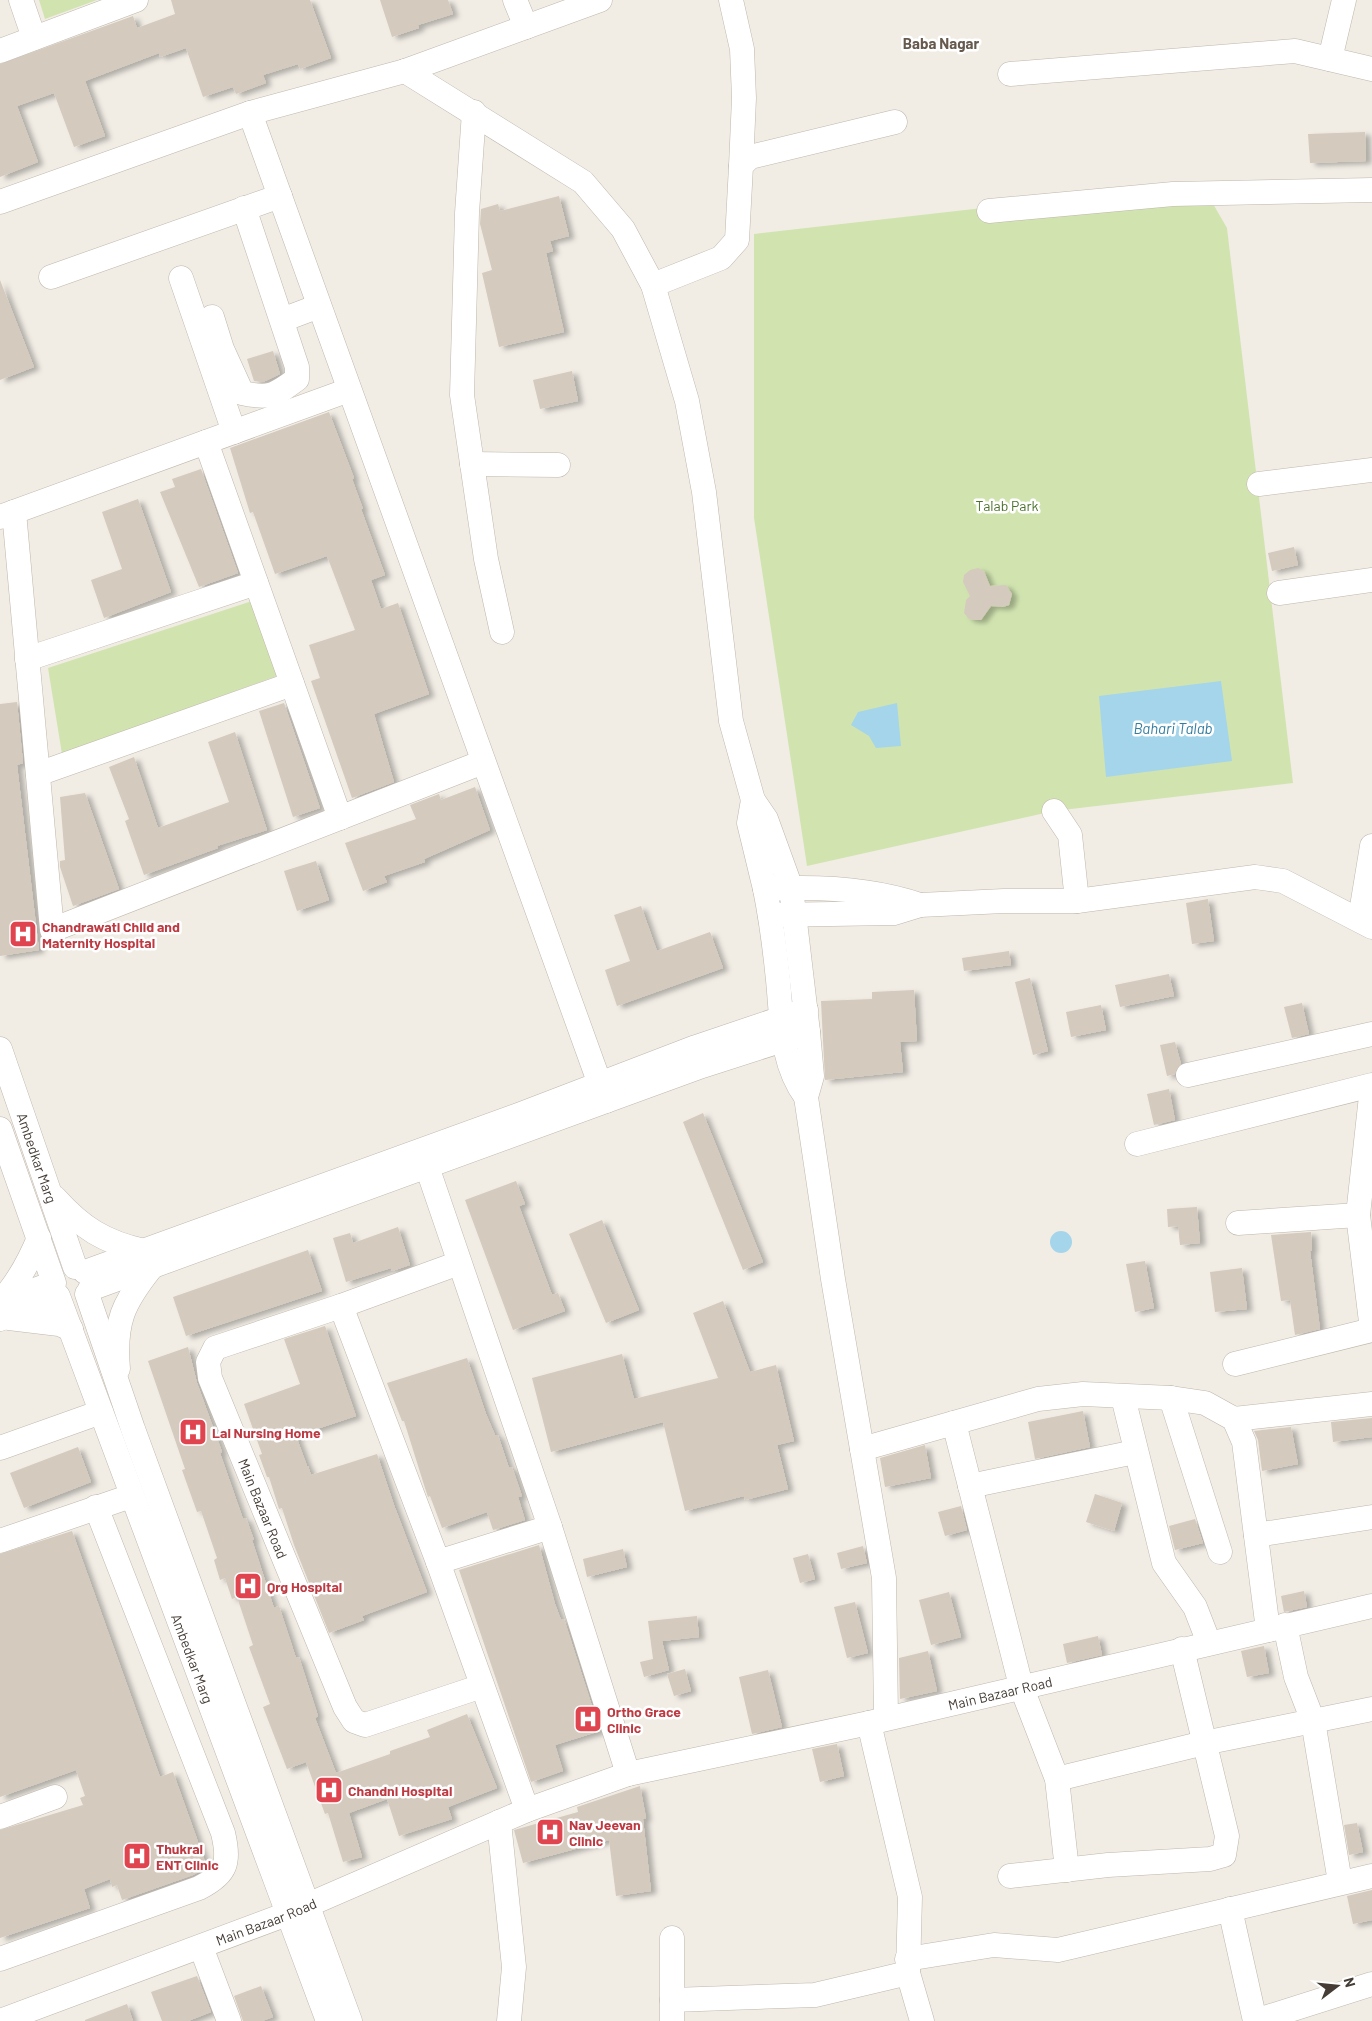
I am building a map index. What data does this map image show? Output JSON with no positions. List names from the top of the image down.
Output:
{
  "streets": {
    "street": ["Ambedkar Marg", "Main Bazaar Road"]
  },
  "crossings": [
    ["Ambedkar Marg", "Main Bazaar Road"]
  ],
  "districts": ["Baba Nagar"],
  "water": ["Bahari Talab"],
  "parks": ["Talab Park"],
  "places": {
    "hospital": [
      "Chandrawati Child and Maternity Hospital",
      "Lal Nursing Home",
      "Qrg Hospital",
      "Ortho Grace Clinic",
      "Chandni Hospital",
      "Nav Jeevan Clinic",
      "Thukral ENT Clinic"
    ]
  },
  "north": "right"
}
